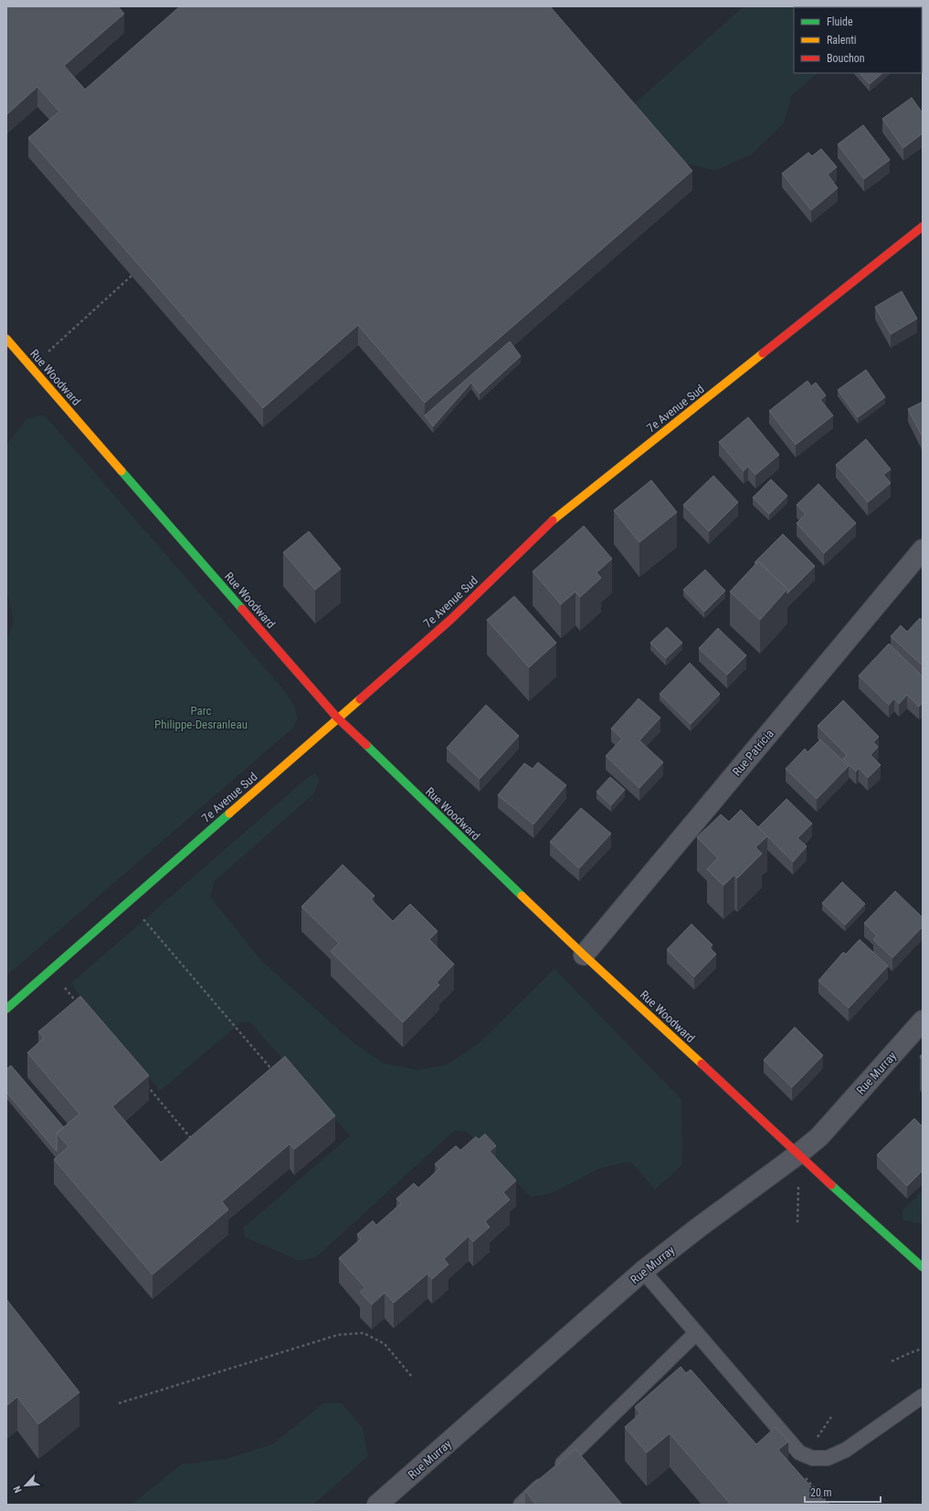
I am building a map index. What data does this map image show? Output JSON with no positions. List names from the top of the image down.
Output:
{
  "streets": {
    "street": [
      "Rue Woodward",
      "7e Avenue Sud",
      "Rue Patricia",
      "Rue Murray"
    ]
  },
  "crossings": [
    ["Rue Woodward", "7e Avenue Sud"],
    ["Rue Woodward", "Rue Patricia"],
    ["Rue Woodward", "Rue Murray"]
  ],
  "parks": ["Parc Philippe-Desranleau"],
  "legend": ["Fluide", "Ralenti", "Bouchon"],
  "scale_bar": "20 m",
  "north": "bottom left"
}
